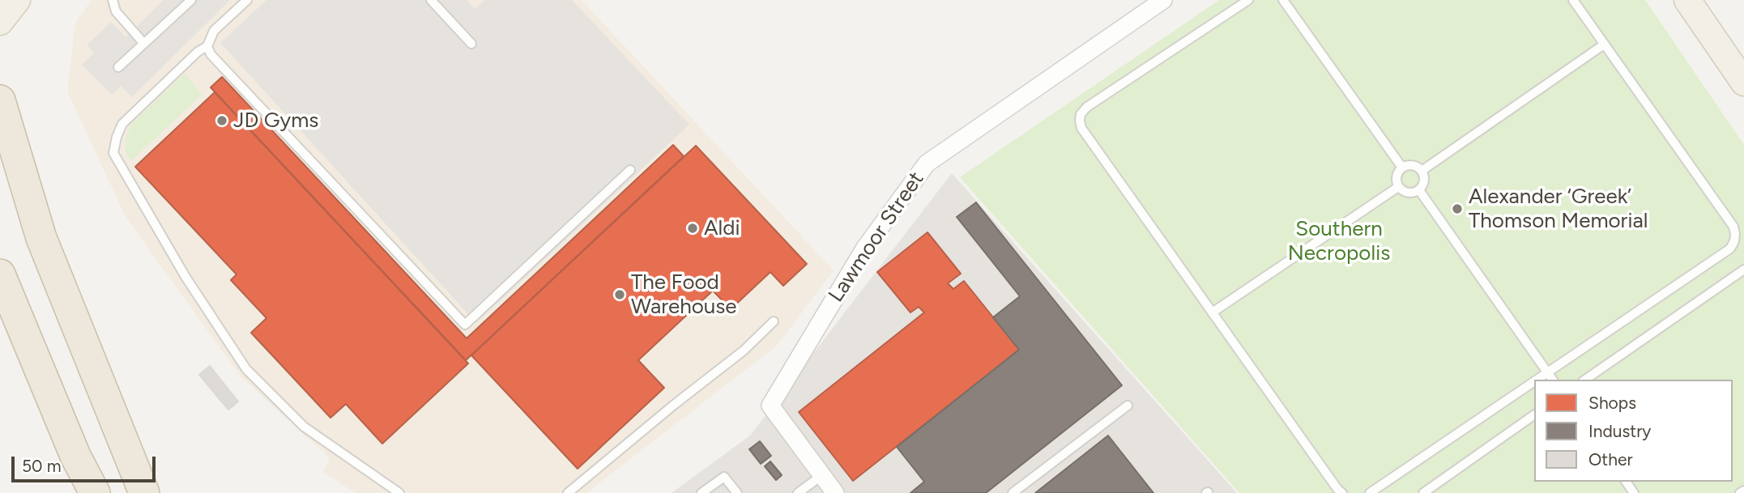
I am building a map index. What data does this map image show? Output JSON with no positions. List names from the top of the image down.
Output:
{
  "streets": {
    "street": ["Lawmoor Street"]
  },
  "parks": ["Southern Necropolis"],
  "places": [
    "JD Gyms",
    "Alexander ‘Greek’ Thomson Memorial",
    "Aldi",
    "The Food Warehouse"
  ],
  "legend": ["Shops", "Industry", "Other"],
  "scale_bar": "50 m"
}
